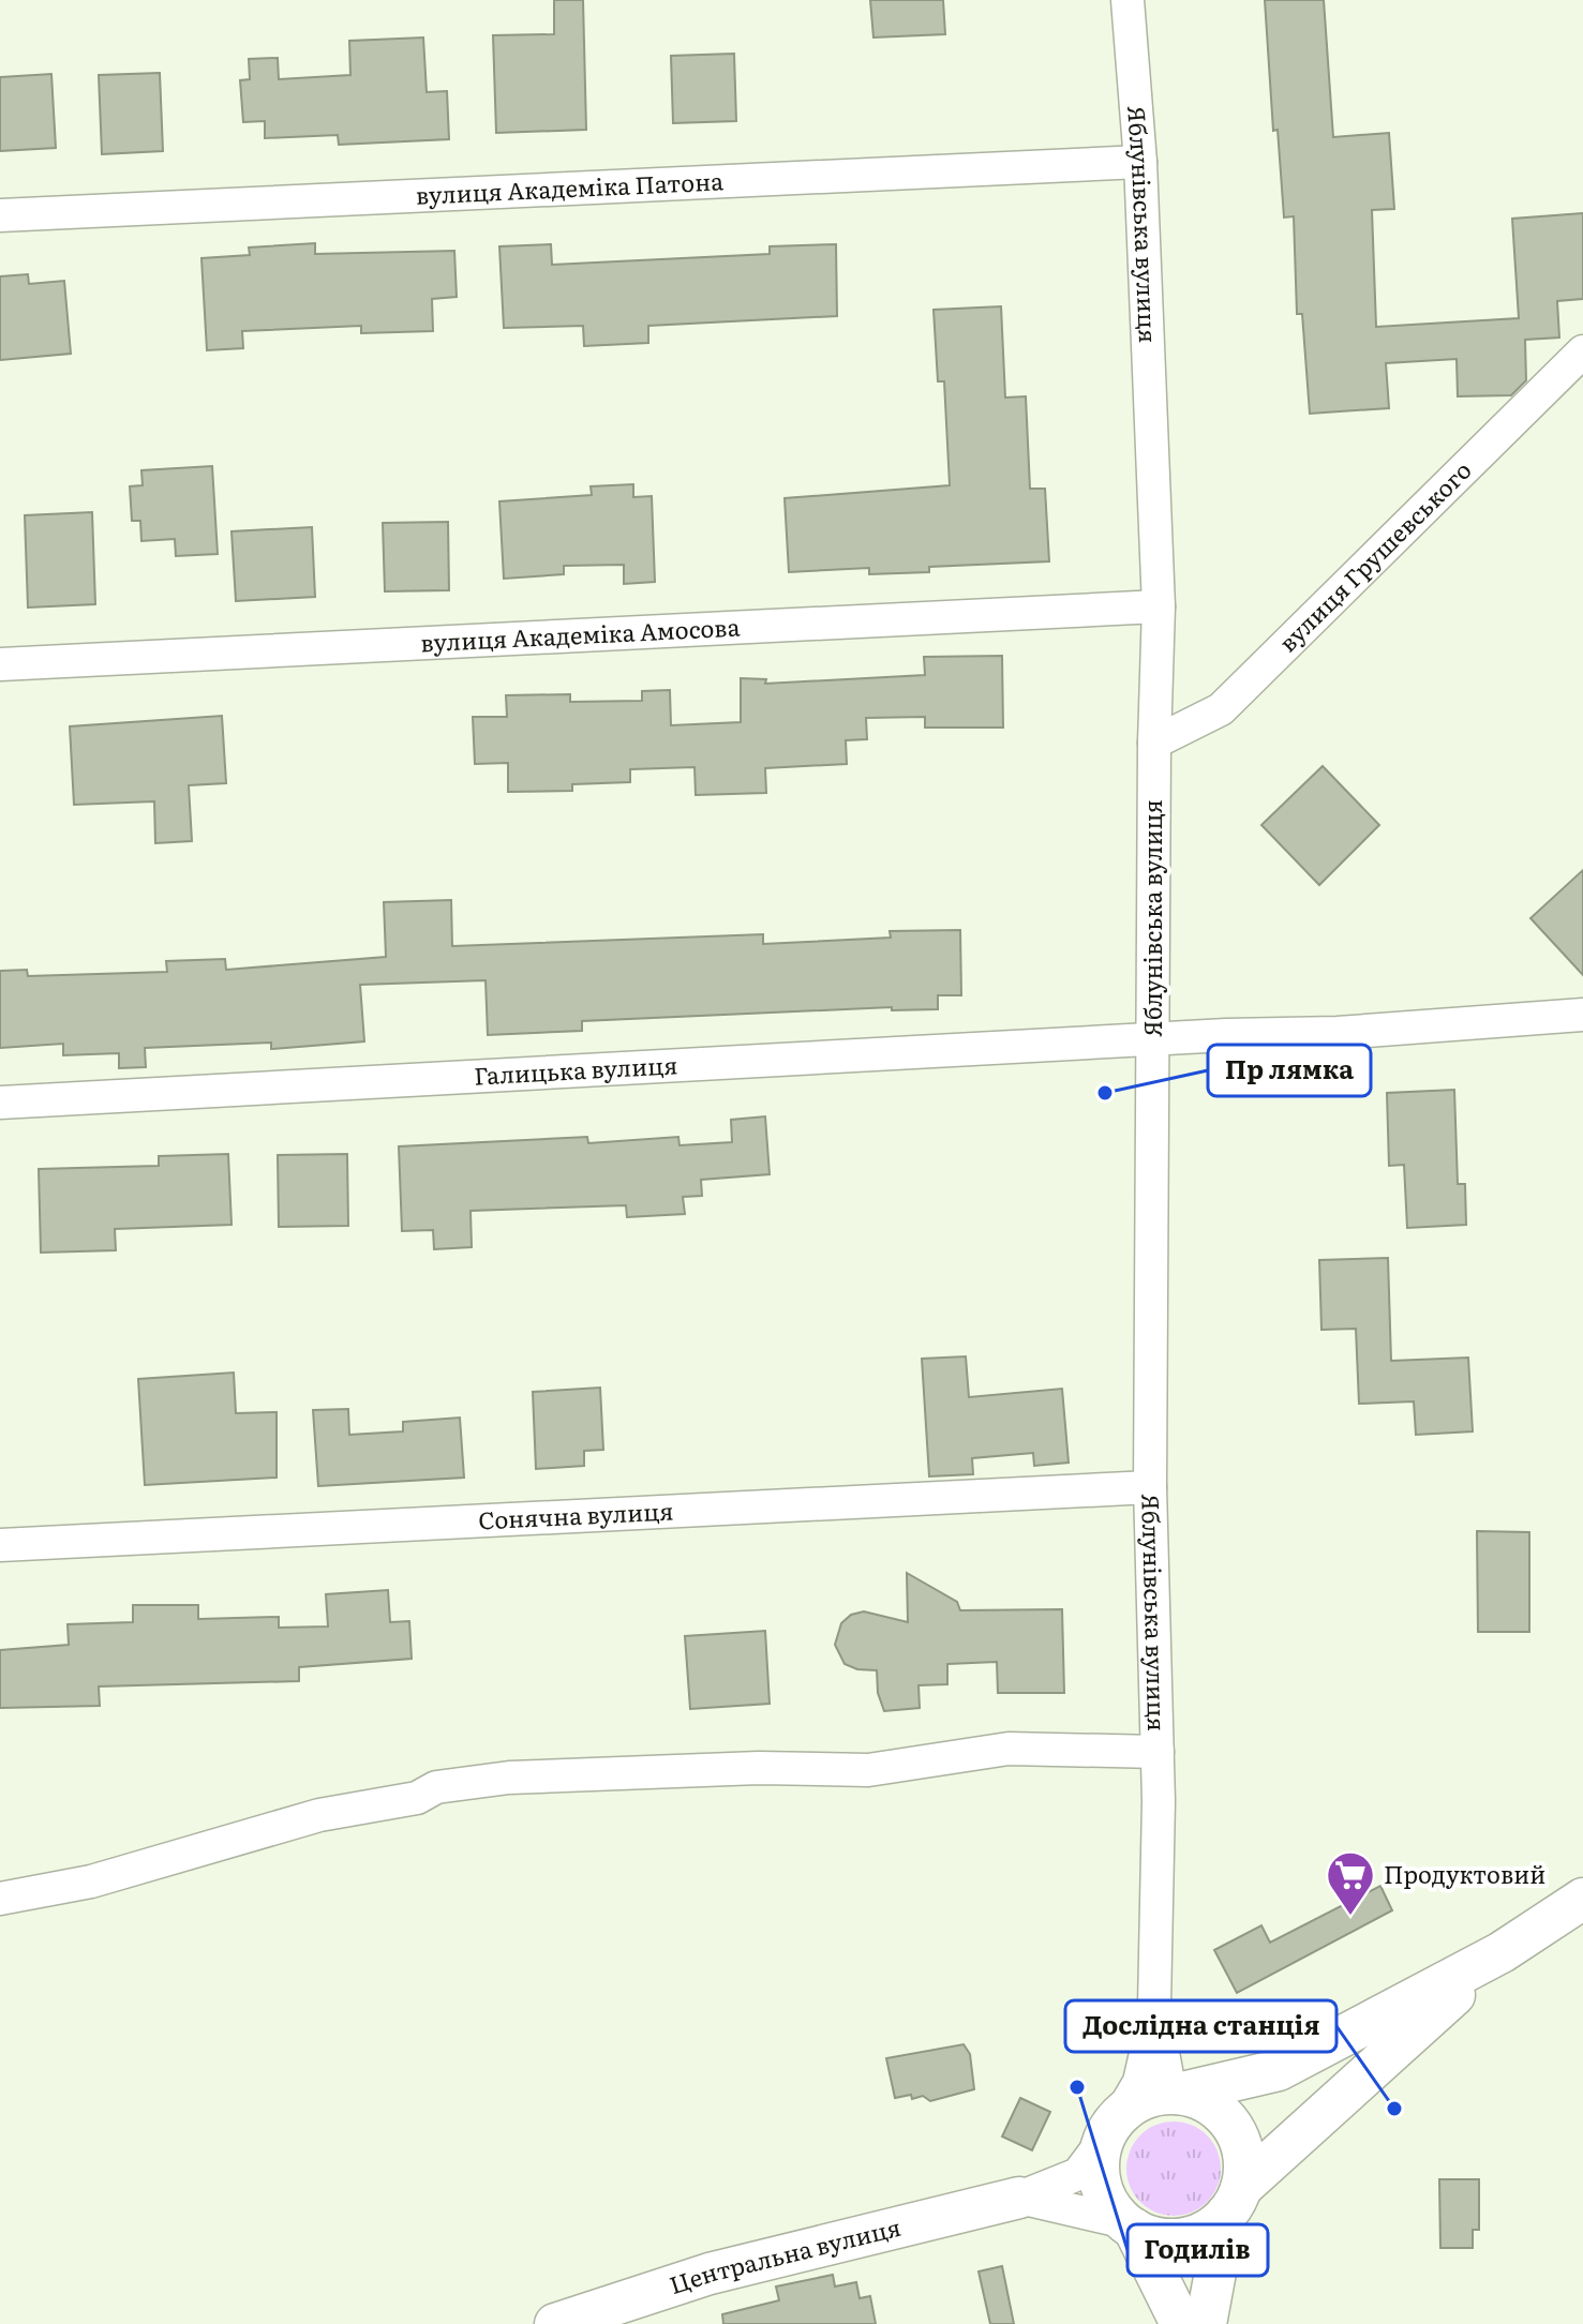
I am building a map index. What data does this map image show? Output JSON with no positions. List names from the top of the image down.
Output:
{
  "streets": {
    "main road": ["Центральна вулиця"],
    "street": [
      "вулиця Академіка Патона",
      "Яблунівська вулиця",
      "вулиця Грушевського",
      "вулиця Академіка Амосова",
      "Галицька вулиця",
      "Сонячна вулиця"
    ]
  },
  "crossings": [
    ["вулиця Академіка Патона", "Яблунівська вулиця"],
    ["Яблунівська вулиця", "вулиця Грушевського"],
    ["Яблунівська вулиця", "вулиця Академіка Амосова"],
    ["Яблунівська вулиця", "Галицька вулиця"],
    ["Яблунівська вулиця", "Сонячна вулиця"]
  ],
  "places": {
    "other": ["Пр лямка", "Годилів", "Дослідна станція"],
    "supermarket": ["Продуктовий"]
  }
}
